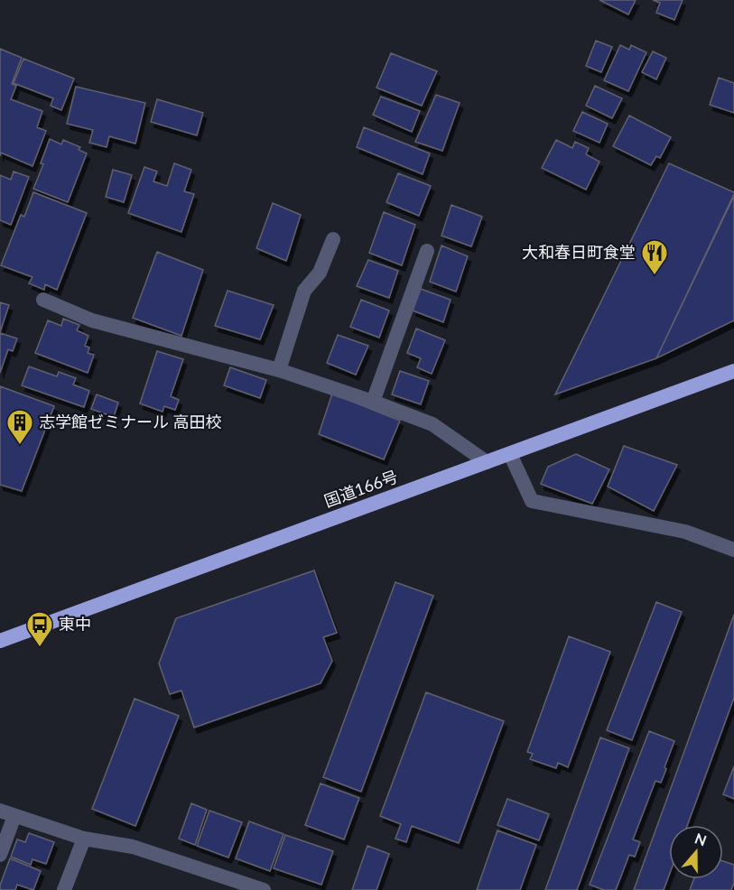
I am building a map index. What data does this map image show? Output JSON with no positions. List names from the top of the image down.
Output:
{
  "streets": {
    "highway": ["国道166号"]
  },
  "places": {
    "restaurant": ["大和春日町食堂"],
    "building": ["志学館ゼミナール 高田校"],
    "bus stop": ["東中"]
  },
  "north": "top"
}
